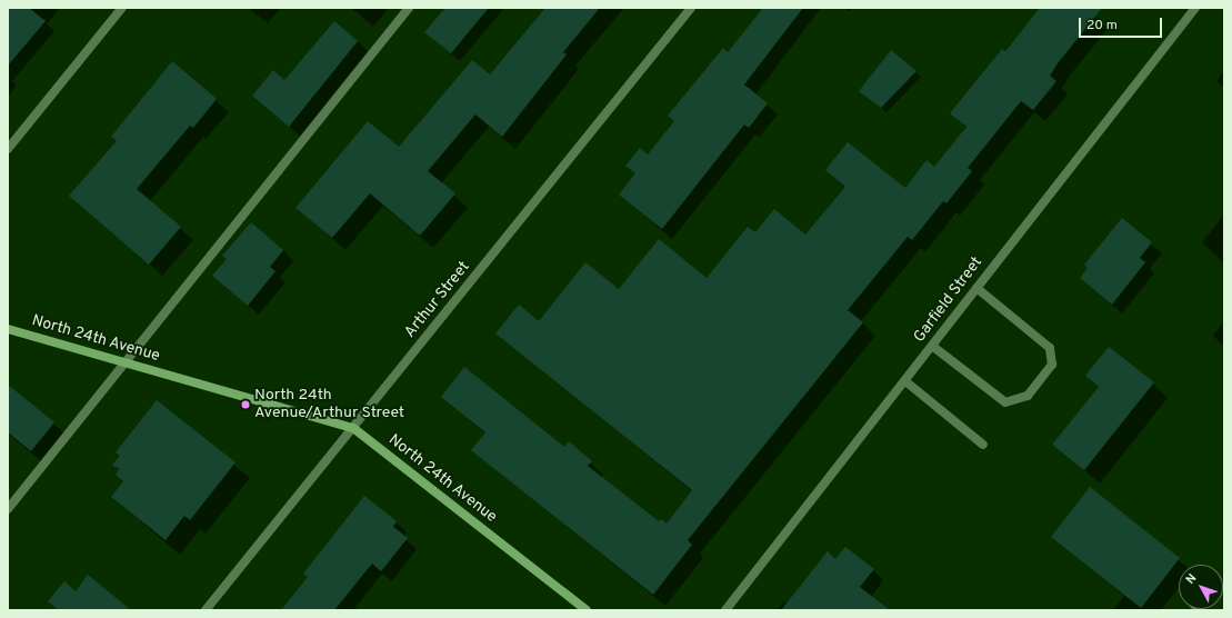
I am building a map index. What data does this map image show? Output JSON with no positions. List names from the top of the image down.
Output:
{
  "streets": {
    "street": ["Arthur Street", "Garfield Street", "North 24th Avenue"]
  },
  "crossings": [
    ["Arthur Street", "North 24th Avenue"]
  ],
  "places": ["North 24th Avenue/Arthur Street"],
  "scale_bar": "20 m",
  "north": "top left"
}
